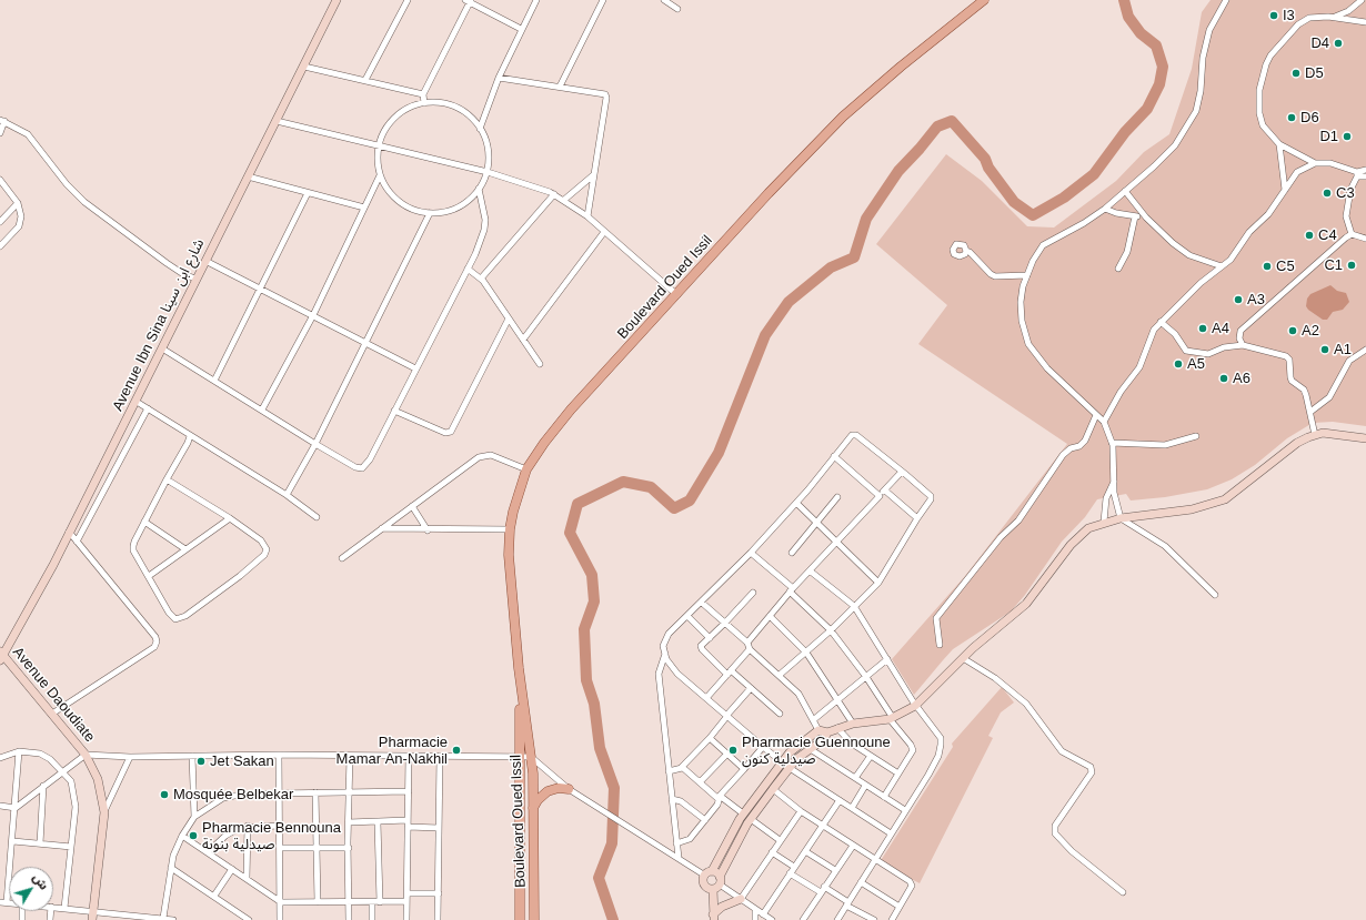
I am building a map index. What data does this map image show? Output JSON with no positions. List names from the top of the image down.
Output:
{
  "streets": {
    "main road": ["Boulevard Oued Issil"],
    "street": ["Avenue Ibn Sina شارع ابن سينا", "Avenue Daoudiate"]
  },
  "crossings": [
    ["Avenue Ibn Sina شارع ابن سينا", "Avenue Daoudiate"]
  ],
  "places": [
    "I3",
    "D4",
    "D5",
    "D6",
    "D1",
    "C3",
    "C4",
    "C1",
    "C5",
    "A3",
    "A4",
    "A2",
    "A1",
    "A5",
    "A6",
    "Pharmacie Mamar An-Nakhil",
    "Pharmacie Guennoune صيدلية كنون",
    "Jet Sakan",
    "Mosquée Belbekar",
    "Pharmacie Bennouna صيدلية بنونة"
  ],
  "north": "top right"
}
